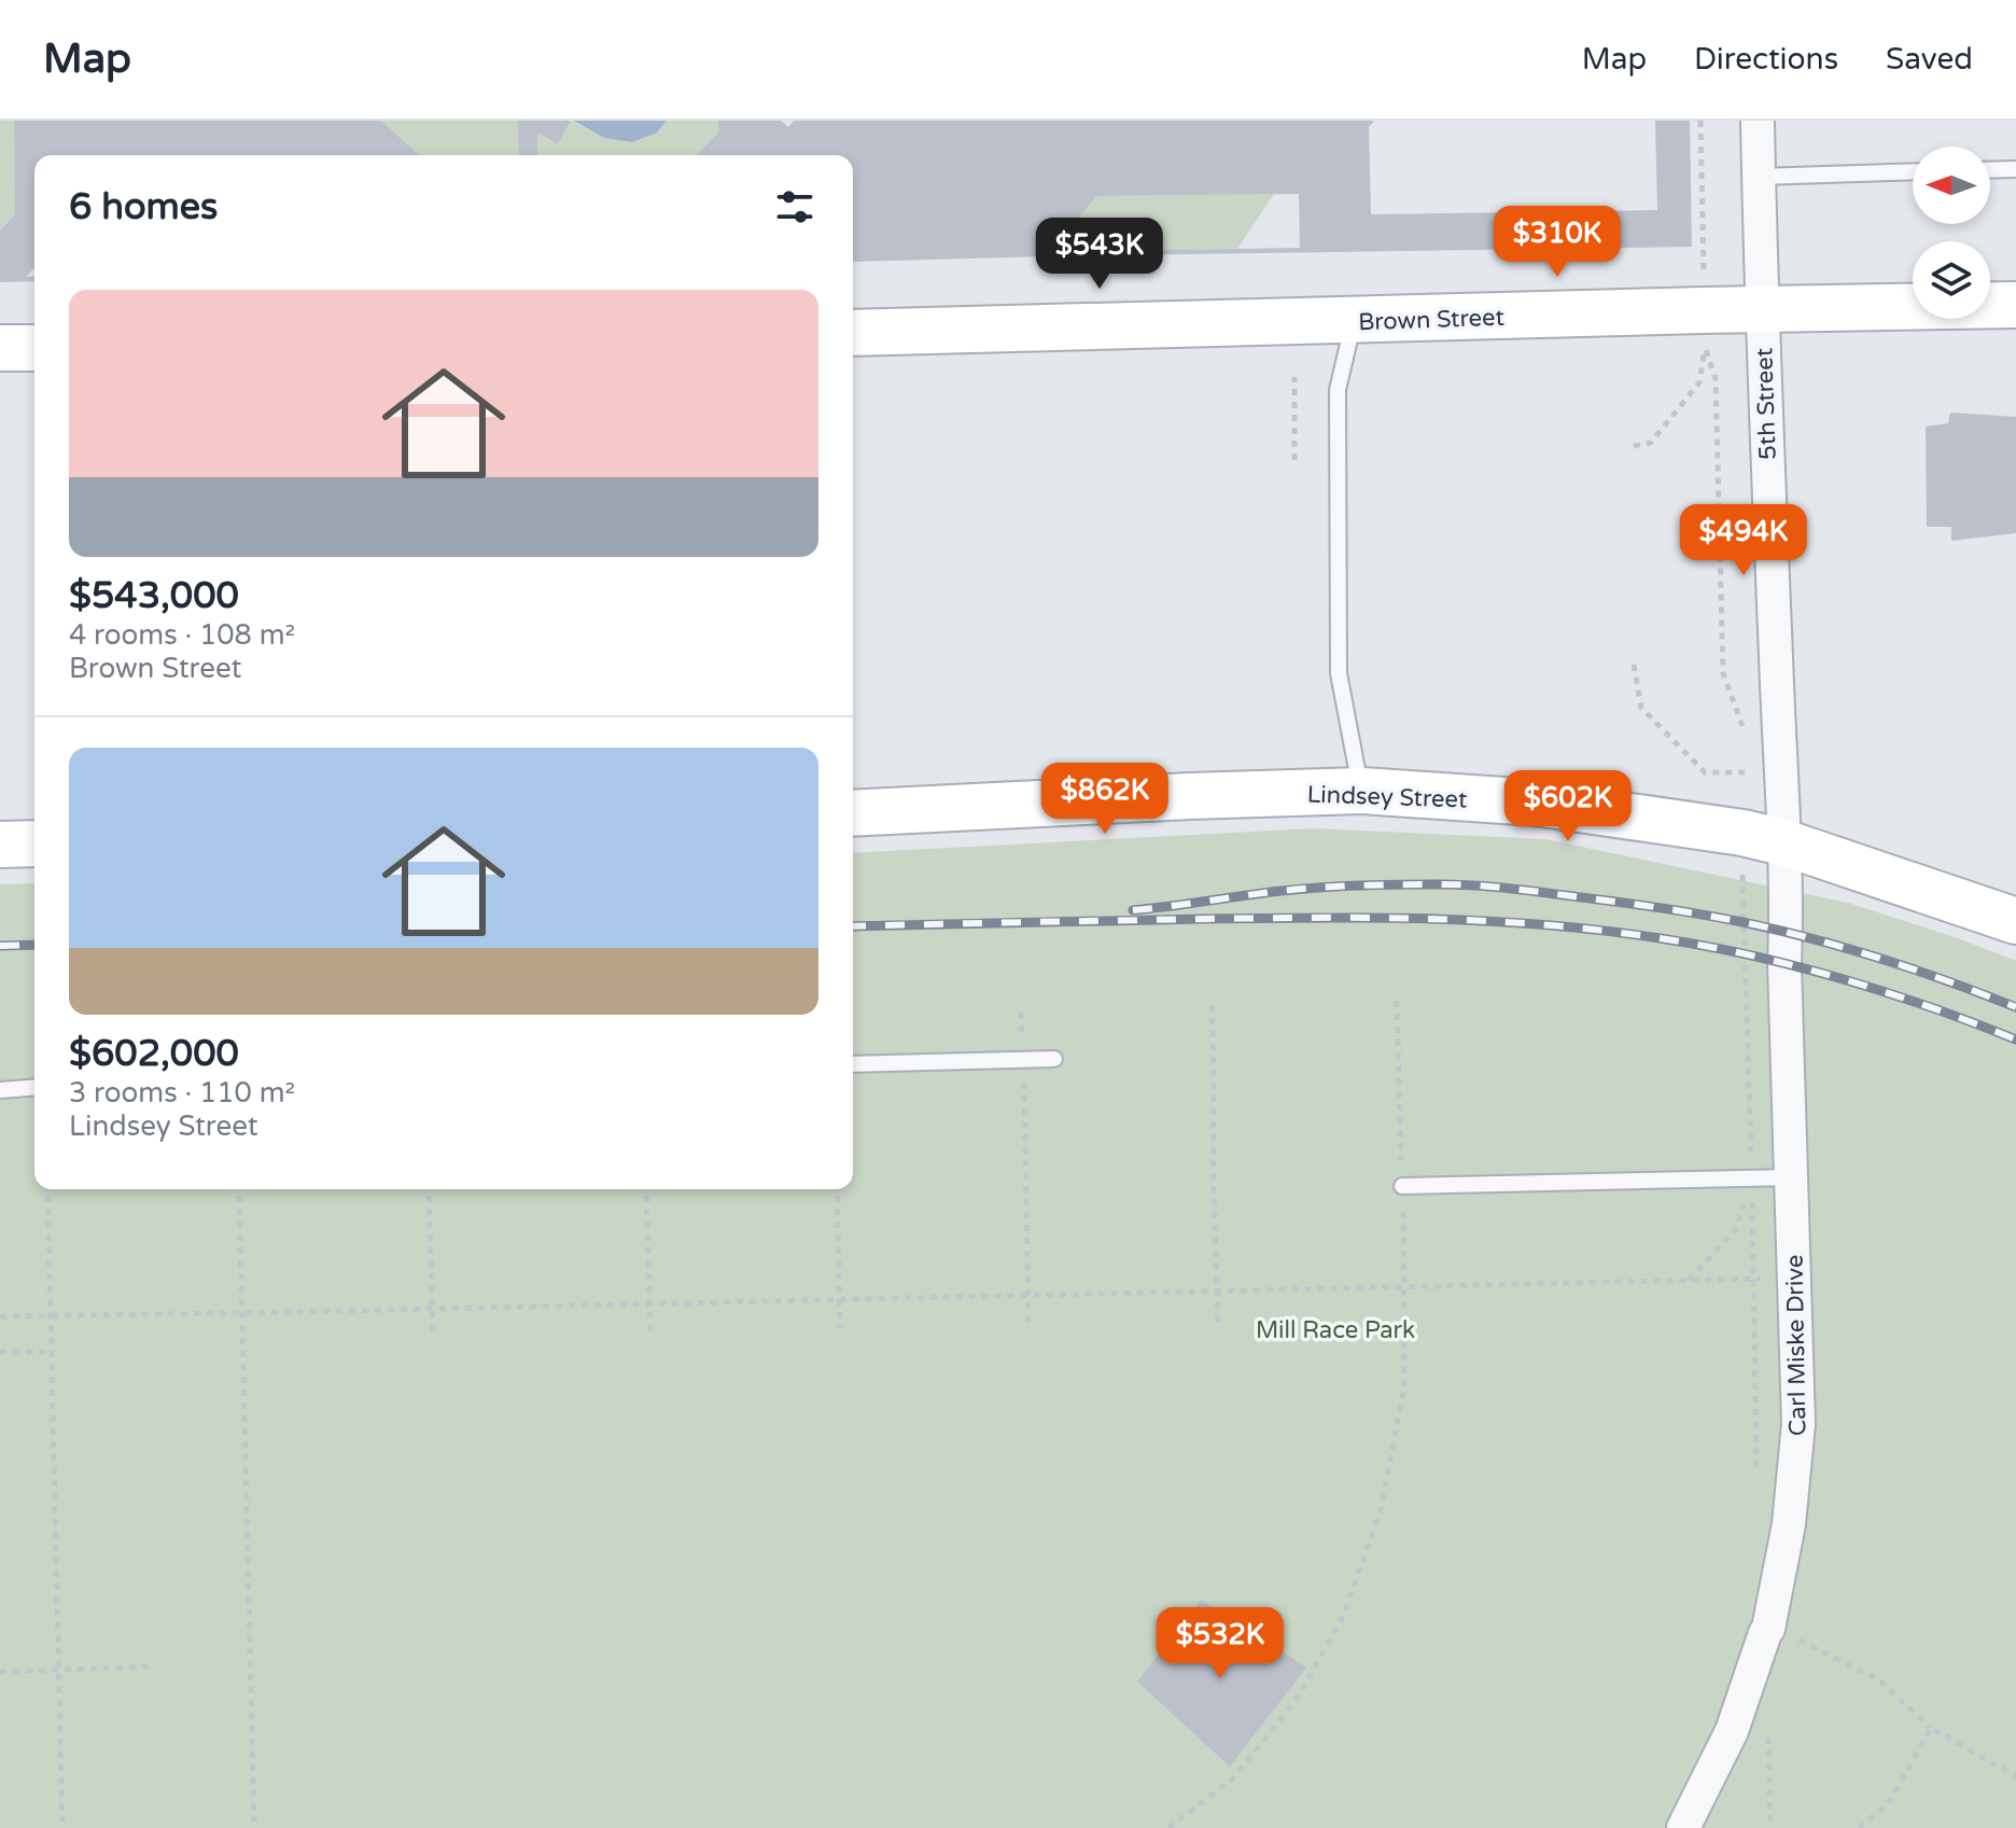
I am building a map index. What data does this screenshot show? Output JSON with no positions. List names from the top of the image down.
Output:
{
  "streets": {
    "main road": ["Brown Street", "Lindsey Street"],
    "street": ["5th Street", "Carl Miske Drive"]
  },
  "crossings": [
    ["Brown Street", "5th Street"],
    ["5th Street", "Lindsey Street"],
    ["5th Street", "Carl Miske Drive"],
    ["Lindsey Street", "Carl Miske Drive"]
  ],
  "parks": ["Mill Race Park"],
  "north": "left",
  "page": {
    "header": "Map",
    "nav": ["Map", "Directions", "Saved"],
    "heading": "6 homes",
    "price": [
      "$310K",
      "$543K",
      "$494K",
      "$862K",
      "$602K",
      "$532K"
    ],
    "list": [
      {
        "name": "$543,000",
        "note": "4 rooms · 108 m² · Brown Street"
      },
      {
        "name": "$602,000",
        "note": "3 rooms · 110 m² · Lindsey Street"
      }
    ]
  }
}
